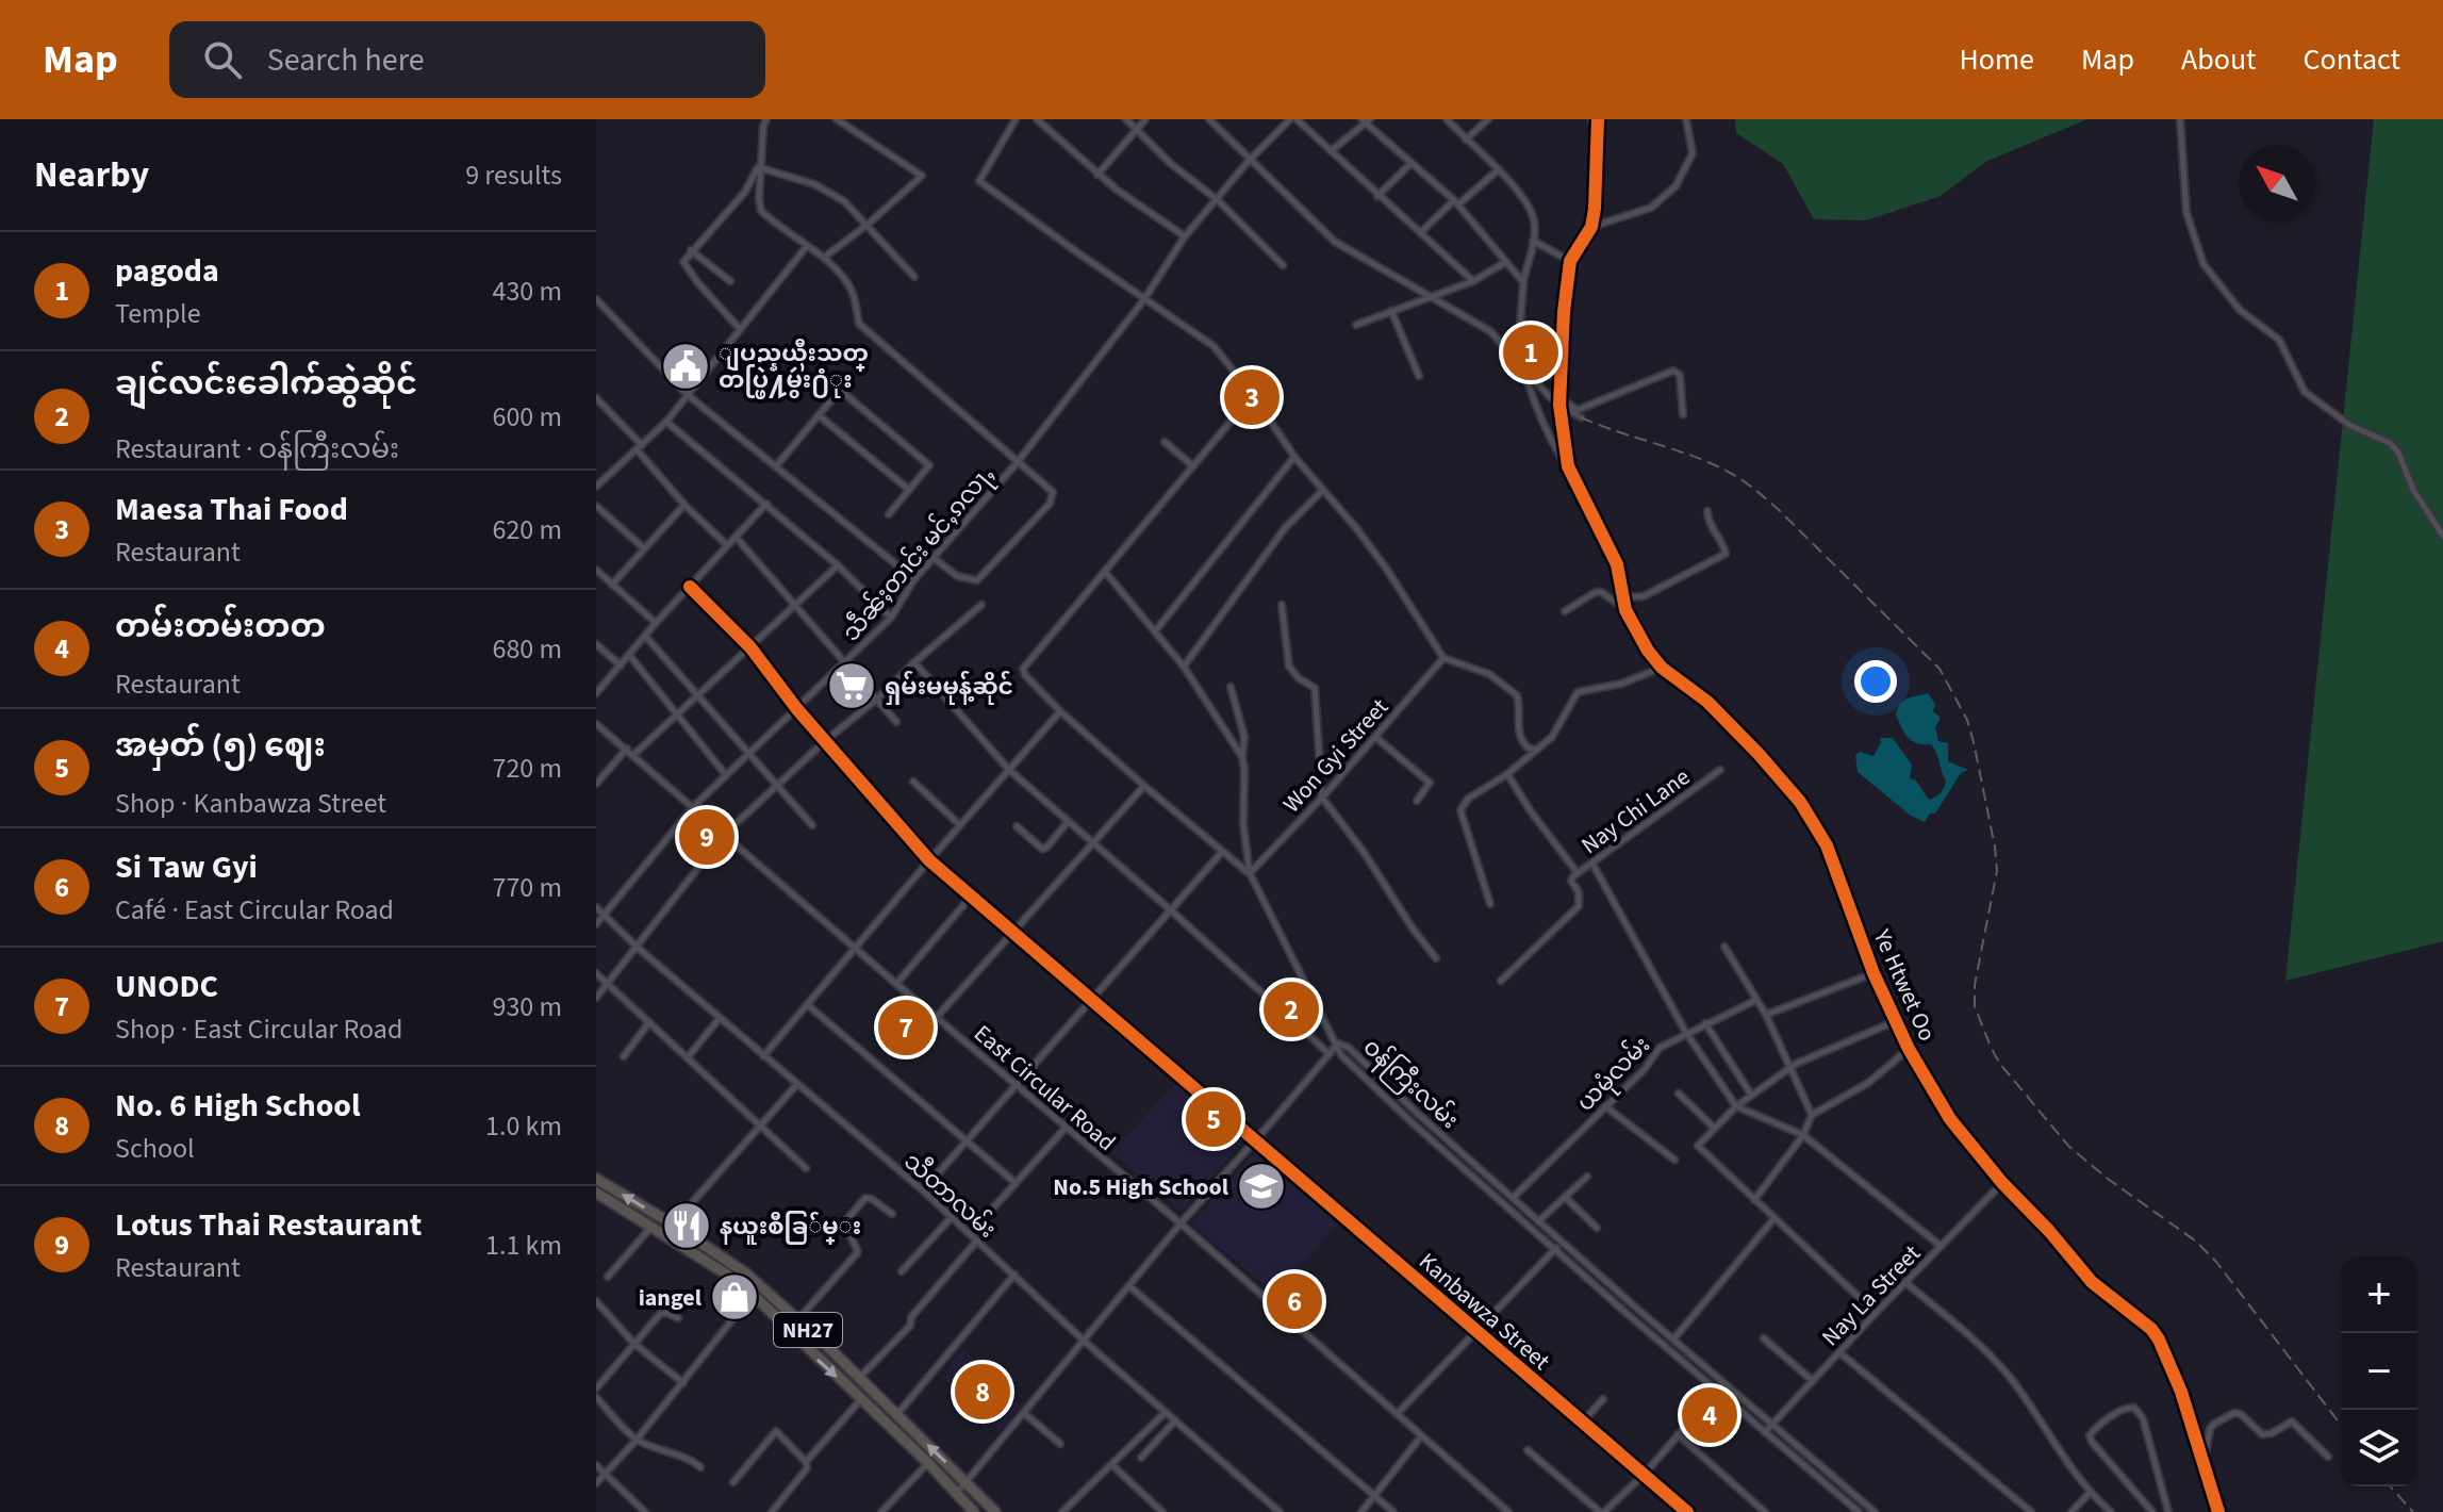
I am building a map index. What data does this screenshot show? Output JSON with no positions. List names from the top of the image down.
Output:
{
  "streets": {
    "highway": ["NH27"],
    "street": [
      "သဵၼ်ႈတၢင်း မင်ႇၵလႃႇ",
      "Won Gyi Street",
      "Nay Chi Lane",
      "Ye Htwet Oo",
      "ယမုံလမ်း",
      "ဝန်ကြီးလမ်း",
      "East Circular Road",
      "သီတာလမ်း",
      "Nay La Street",
      "Kanbawza Street"
    ]
  },
  "crossings": [
    ["သဵၼ်ႈတၢင်း မင်ႇၵလႃႇ", "East Circular Road"],
    ["သဵၼ်ႈတၢင်း မင်ႇၵလႃႇ", "သီတာလမ်း"],
    ["သဵၼ်ႈတၢင်း မင်ႇၵလႃႇ", "Kanbawza Street"],
    ["Ye Htwet Oo", "Nay La Street"],
    ["ယမုံလမ်း", "ဝန်ကြီးလမ်း"],
    ["ဝန်ကြီးလမ်း", "Nay La Street"]
  ],
  "places": {
    "public building": ["ျပည္နယ္မီးသတ္ တပ္ဖြဲ႔မွဴး႐ံုး"],
    "supermarket": ["ရှမ်းမမုန့်ဆိုင်"],
    "school or university": ["No.5 High School"],
    "restaurant": ["နယူးစီခြ်မ္း"],
    "shop": ["iangel"]
  },
  "north": "top left",
  "page": {
    "header": "Map",
    "search": "Search here",
    "nav": [
      "Home",
      "Map",
      "About",
      "Contact"
    ],
    "heading": ["Nearby", "9 results"],
    "list": [
      {
        "mark": "1",
        "name": "pagoda",
        "note": "Temple",
        "value": "430 m"
      },
      {
        "mark": "2",
        "name": "ချင်လင်းခေါက်ဆွဲဆိုင်",
        "note": "Restaurant · ဝန်ကြီးလမ်း",
        "value": "600 m"
      },
      {
        "mark": "3",
        "name": "Maesa Thai Food",
        "note": "Restaurant",
        "value": "620 m"
      },
      {
        "mark": "4",
        "name": "တမ်းတမ်းတတ",
        "note": "Restaurant",
        "value": "680 m"
      },
      {
        "mark": "5",
        "name": "အမှတ် (၅) ဈေး",
        "note": "Shop · Kanbawza Street",
        "value": "720 m"
      },
      {
        "mark": "6",
        "name": "Si Taw Gyi",
        "note": "Café · East Circular Road",
        "value": "770 m"
      },
      {
        "mark": "7",
        "name": "UNODC",
        "note": "Shop · East Circular Road",
        "value": "930 m"
      },
      {
        "mark": "8",
        "name": "No. 6 High School",
        "note": "School",
        "value": "1.0 km"
      },
      {
        "mark": "9",
        "name": "Lotus Thai Restaurant",
        "note": "Restaurant",
        "value": "1.1 km"
      }
    ],
    "pins": [
      "1",
      "3",
      "9",
      "2",
      "7",
      "5",
      "6",
      "8",
      "4"
    ],
    "map_buttons": ["+", "−"]
  }
}
